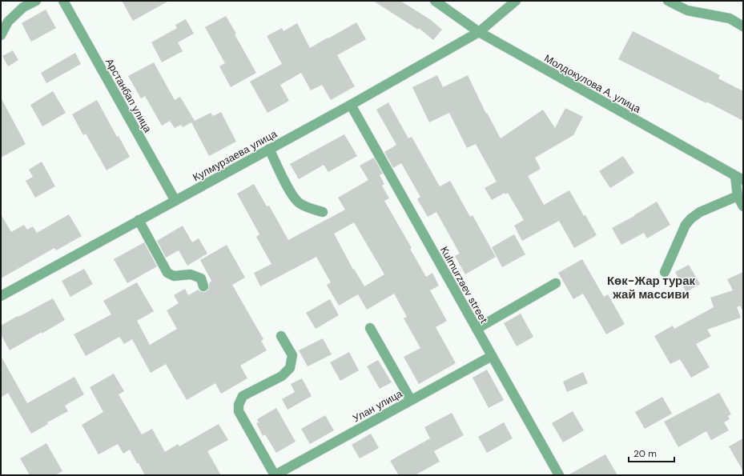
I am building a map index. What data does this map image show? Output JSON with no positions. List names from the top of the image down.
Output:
{
  "streets": {
    "street": [
      "Молдокулова А. улица",
      "Арстанбап улица",
      "Кулмурзаева улица",
      "Kulmurzaev street",
      "Улан улица"
    ]
  },
  "crossings": [
    ["Молдокулова А. улица", "Кулмурзаева улица"],
    ["Арстанбап улица", "Кулмурзаева улица"],
    ["Кулмурзаева улица", "Kulmurzaev street"],
    ["Kulmurzaev street", "Улан улица"]
  ],
  "districts": ["Көк-Жар турак жай массиви"],
  "scale_bar": "20 m"
}
